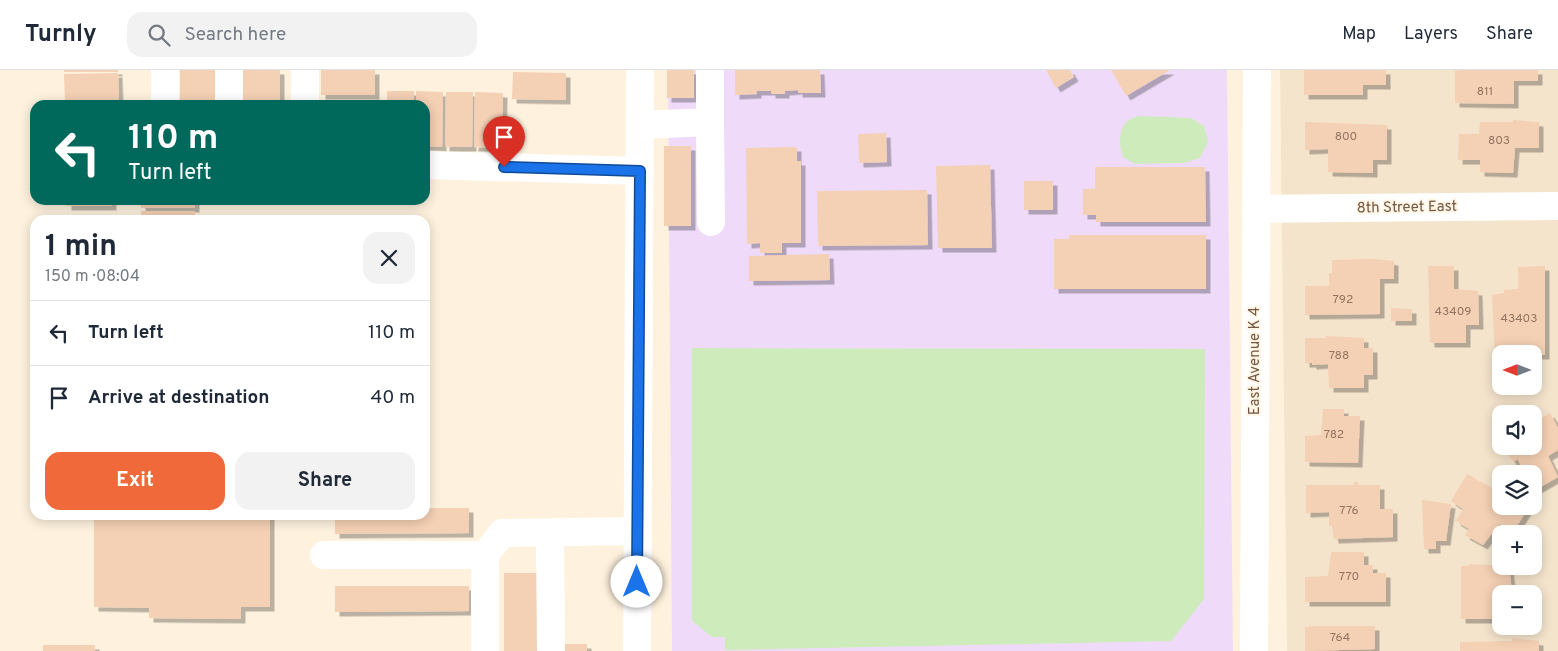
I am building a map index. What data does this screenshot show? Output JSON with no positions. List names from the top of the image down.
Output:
{
  "streets": {
    "street": ["8th Street East", "East Avenue K 4"]
  },
  "crossings": [
    ["8th Street East", "East Avenue K 4"]
  ],
  "house_numbers": [
    "811",
    "800",
    "803",
    "792",
    "43409",
    "43403",
    "788",
    "782",
    "776",
    "770",
    "764"
  ],
  "north": "left",
  "page": {
    "header": "Turnly",
    "search": "Search here",
    "nav": ["Map", "Layers", "Share"],
    "turn": ["110 m", "Turn left"],
    "heading": ["1 min", "150 m · 08:04"],
    "list": [
      {
        "name": "Turn left",
        "value": "110 m"
      },
      {
        "name": "Arrive at destination",
        "value": "40 m"
      }
    ],
    "map_buttons": ["+", "−"],
    "buttons": ["Exit", "Share"]
  }
}
